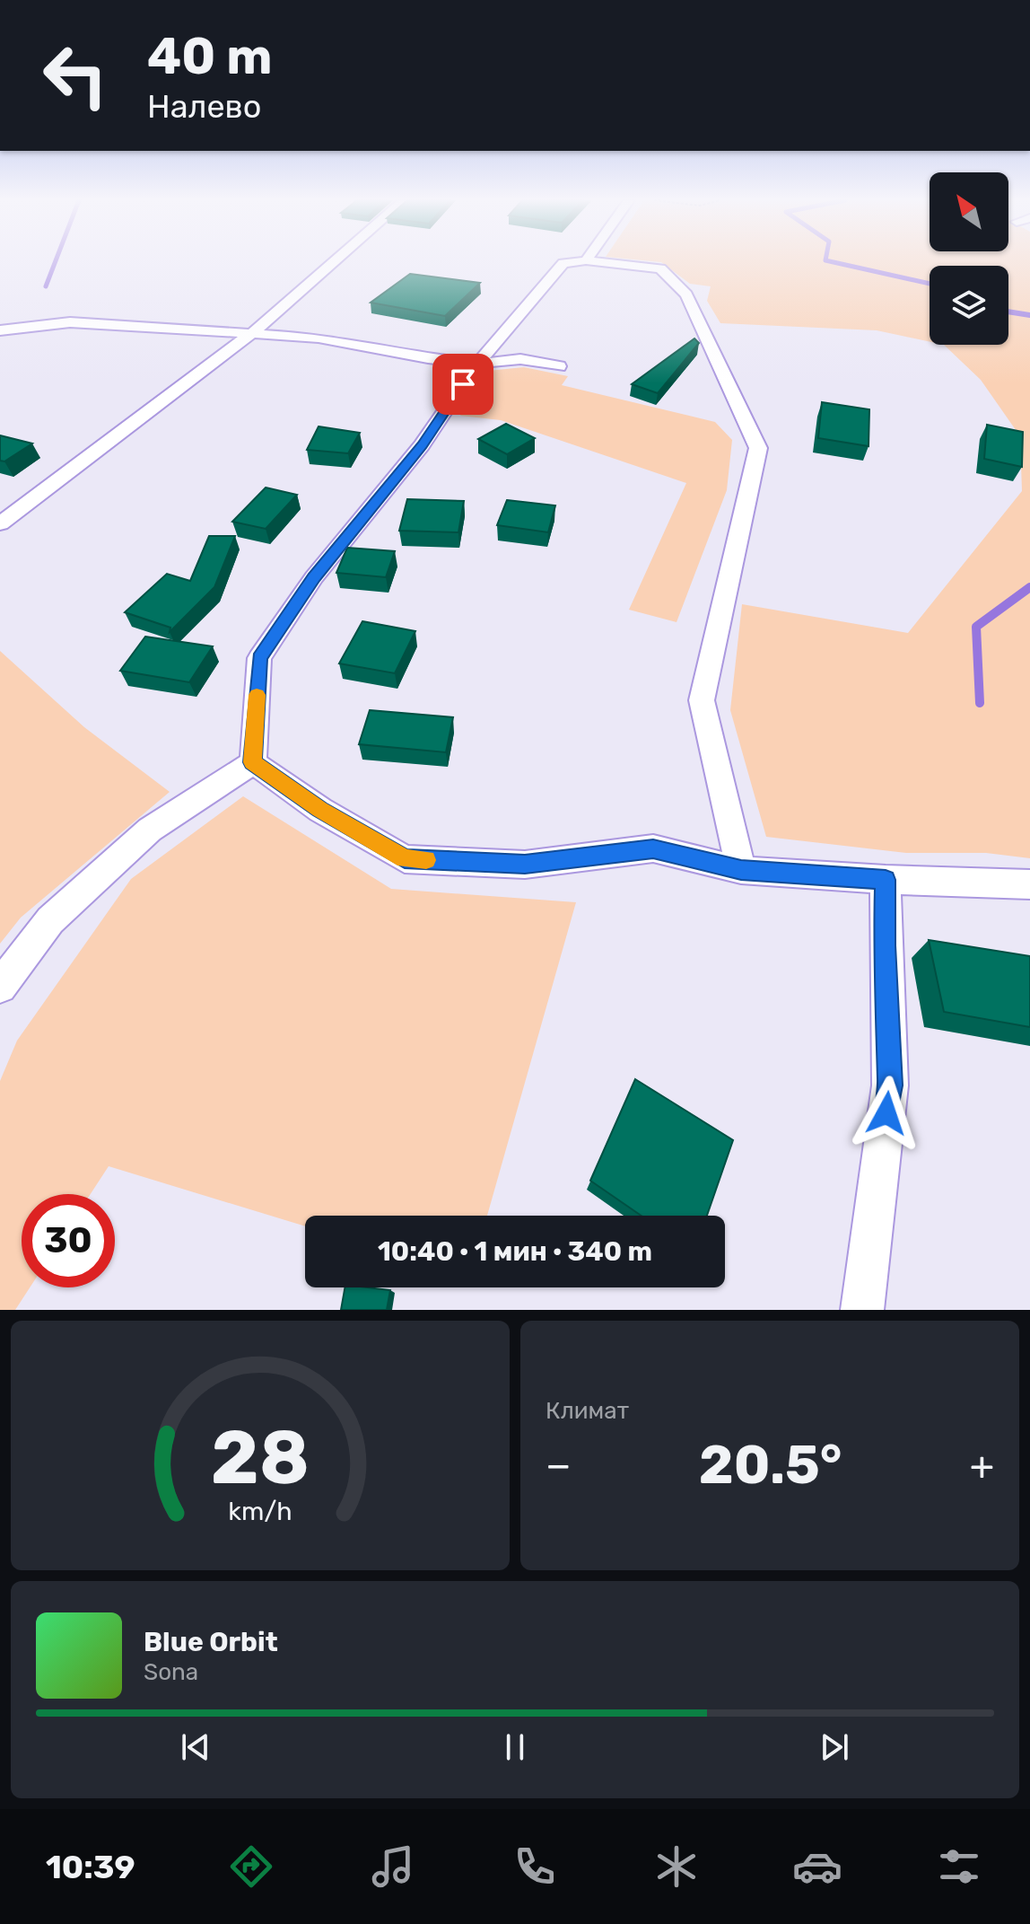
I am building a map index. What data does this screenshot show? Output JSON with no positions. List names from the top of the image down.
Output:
{
  "north": "top left",
  "page": {
    "turn": ["40 m", "Налево"],
    "limit": "30",
    "trip": "10:40 · 1 мин · 340 m",
    "tile": "Климат",
    "heat": ["−", "20.5°", "+"],
    "song": ["Blue Orbit", "Sona"],
    "tabs": "10:39",
    "gauge": ["28", "km/h"]
  }
}
